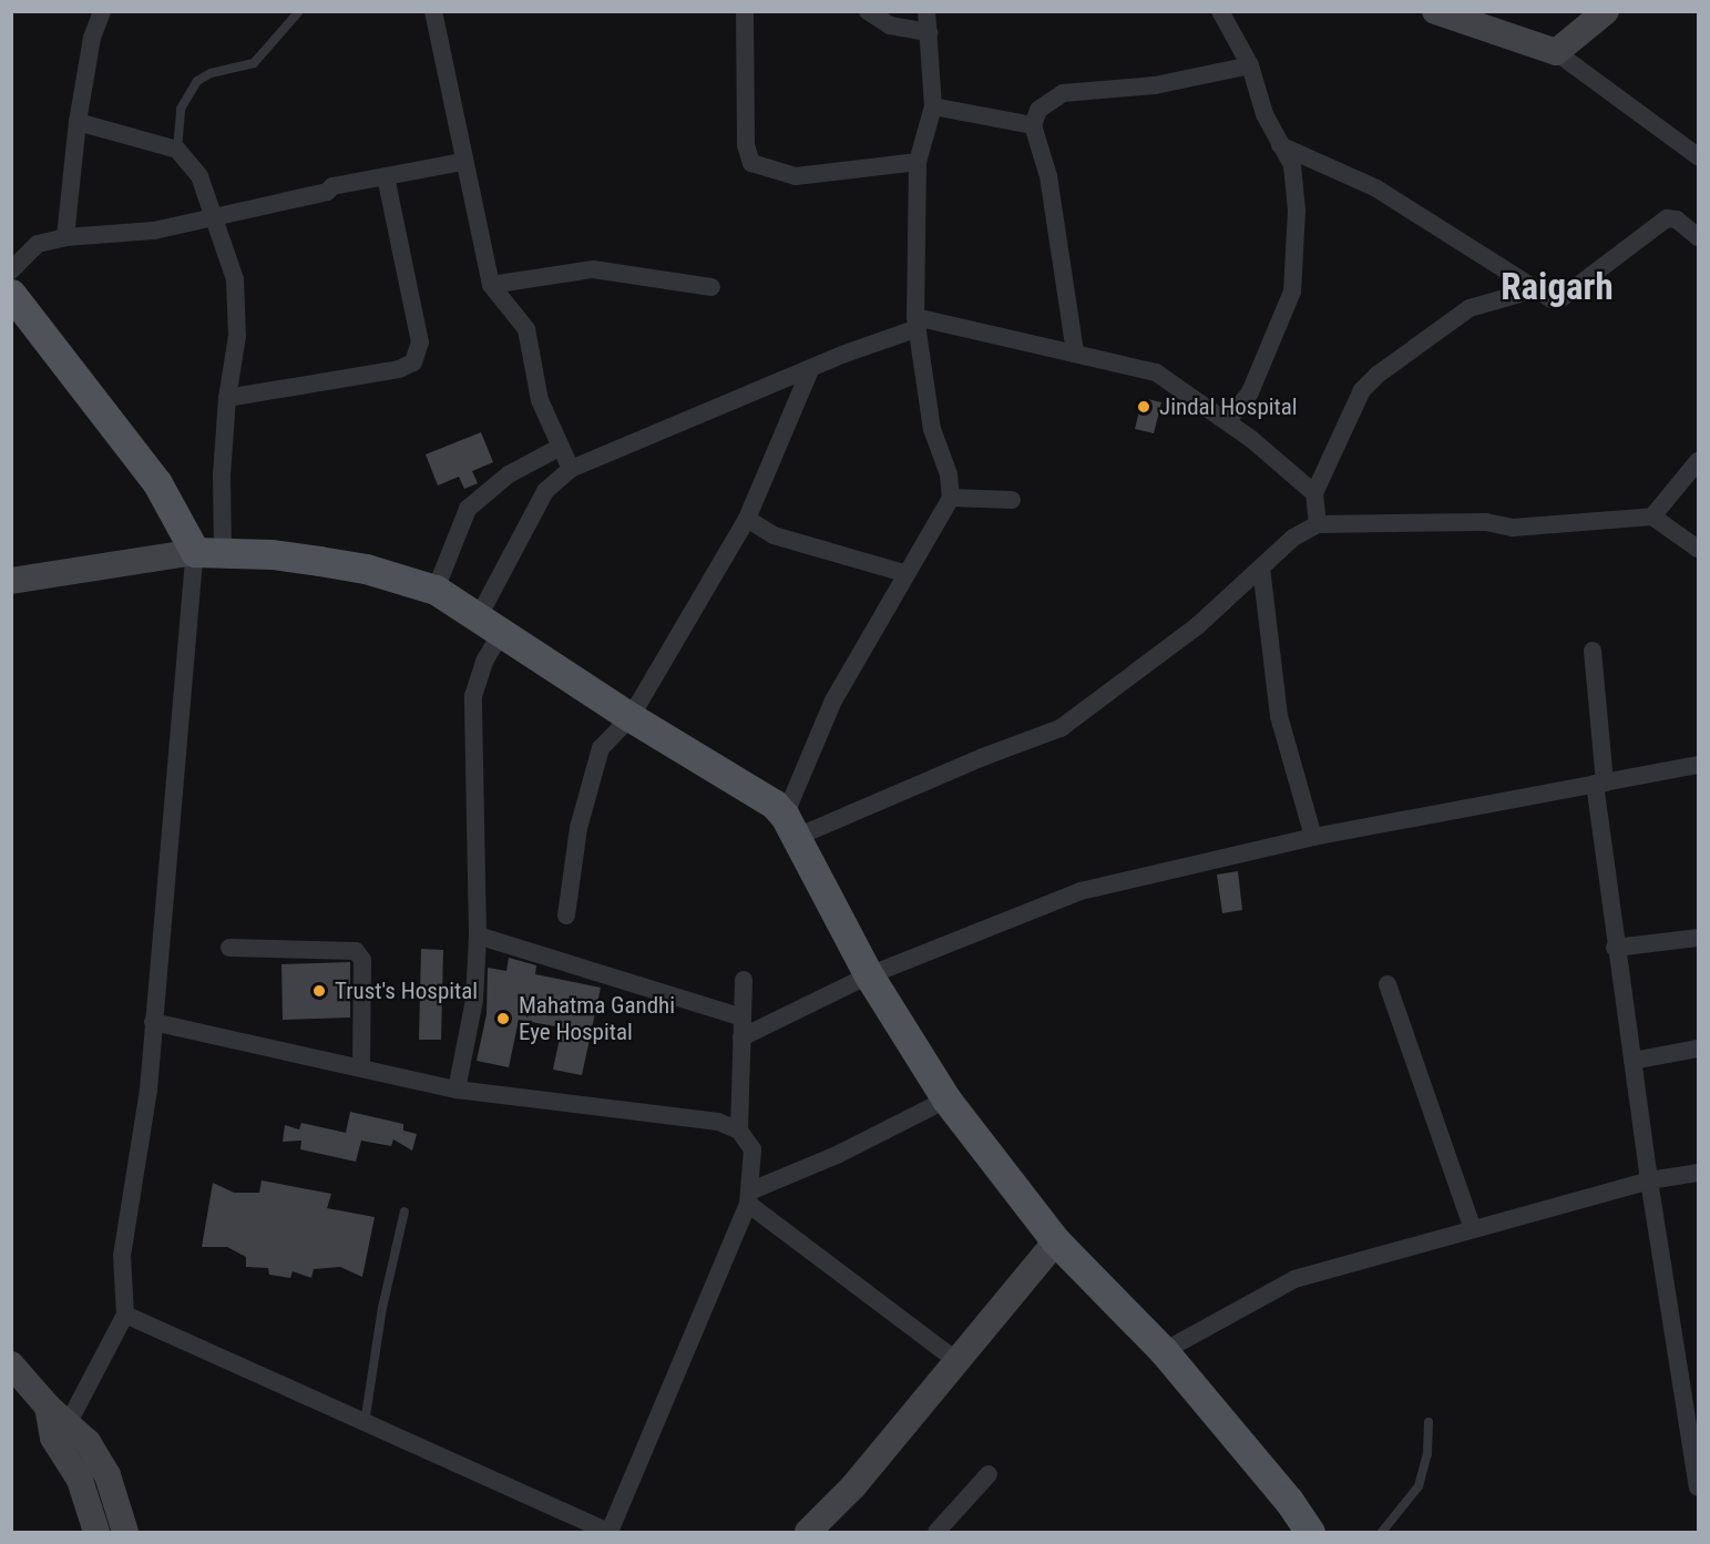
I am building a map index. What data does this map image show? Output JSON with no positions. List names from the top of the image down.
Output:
{
  "districts": ["Raigarh"],
  "places": ["Jindal Hospital", "Trust's Hospital", "Mahatma Gandhi Eye Hospital"]
}
